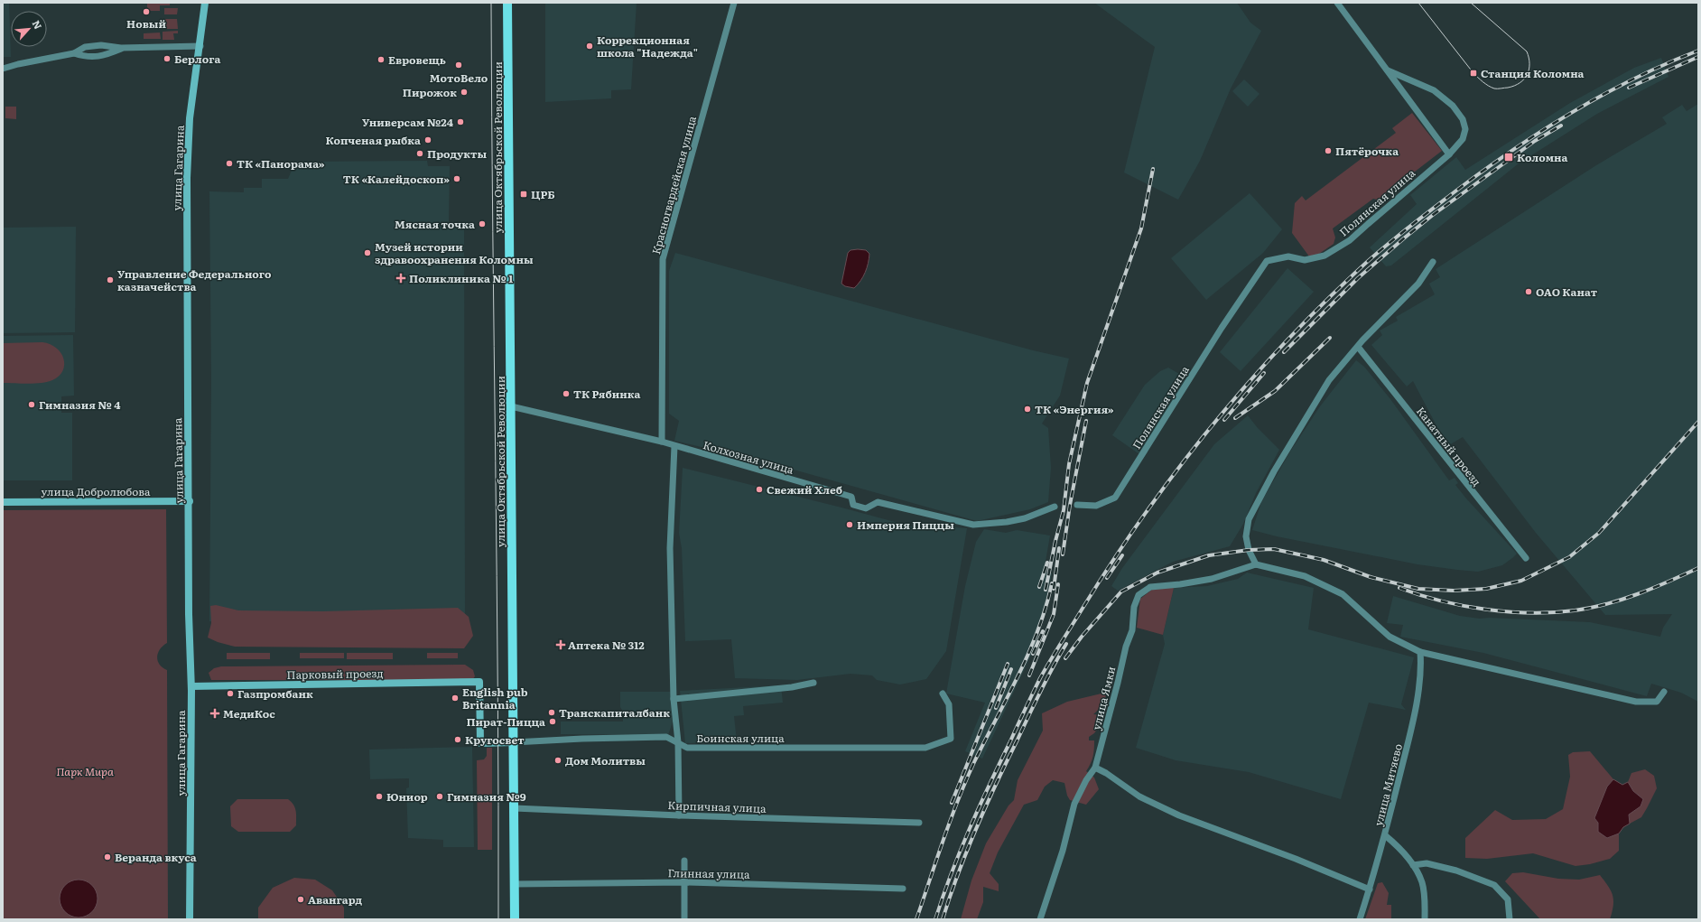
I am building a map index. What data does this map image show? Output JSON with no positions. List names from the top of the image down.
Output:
{
  "streets": {
    "main road": ["улица Октябрьской Революции"],
    "street": [
      "улица Гагарина",
      "Красногвардейская улица",
      "Полянская улица",
      "Канатный проезд",
      "Колхозная улица",
      "улица Добролюбова",
      "Парковый проезд",
      "улица Ямки",
      "Боинская улица",
      "улица Митяево",
      "Кирпичная улица",
      "Глинная улица"
    ]
  },
  "crossings": [
    ["улица Октябрьской Революции", "Колхозная улица"],
    ["улица Октябрьской Революции", "Парковый проезд"],
    ["улица Октябрьской Революции", "Боинская улица"],
    ["улица Октябрьской Революции", "Кирпичная улица"],
    ["улица Октябрьской Революции", "Глинная улица"],
    ["улица Гагарина", "улица Добролюбова"],
    ["улица Гагарина", "Парковый проезд"],
    ["Красногвардейская улица", "Колхозная улица"],
    ["Парковый проезд", "Боинская улица"]
  ],
  "parks": ["Парк Мира"],
  "places": {
    "other": [
      "Новый",
      "Коррекционная школа \"Надежда\"",
      "Берлога",
      "Евровещь",
      "МотоВело",
      "Пирожок",
      "Универсам №24",
      "Копченая рыбка",
      "Пятёрочка",
      "Продукты",
      "ТК «Панорама»",
      "ТК «Калейдоскоп»",
      "Мясная точка",
      "Музей истории здравоохранения Коломны",
      "Управление Федерального казначейства",
      "ОАО Канат",
      "ТК Рябинка",
      "Гимназия № 4",
      "ТК «Энергия»",
      "Свежий Хлеб",
      "Империя Пиццы",
      "Газпромбанк",
      "English pub Britannia",
      "Транскапиталбанк",
      "Пират-Пицца",
      "Кругосвет",
      "Дом Молитвы",
      "Юниор",
      "Гимназия №9",
      "Веранда вкуса",
      "Авангард"
    ],
    "transit": ["Станция Коломна", "Коломна", "ЦРБ"],
    "health": ["Поликлиника № 1", "Аптека № 312", "МедиКос"]
  },
  "north": "top right"
}
